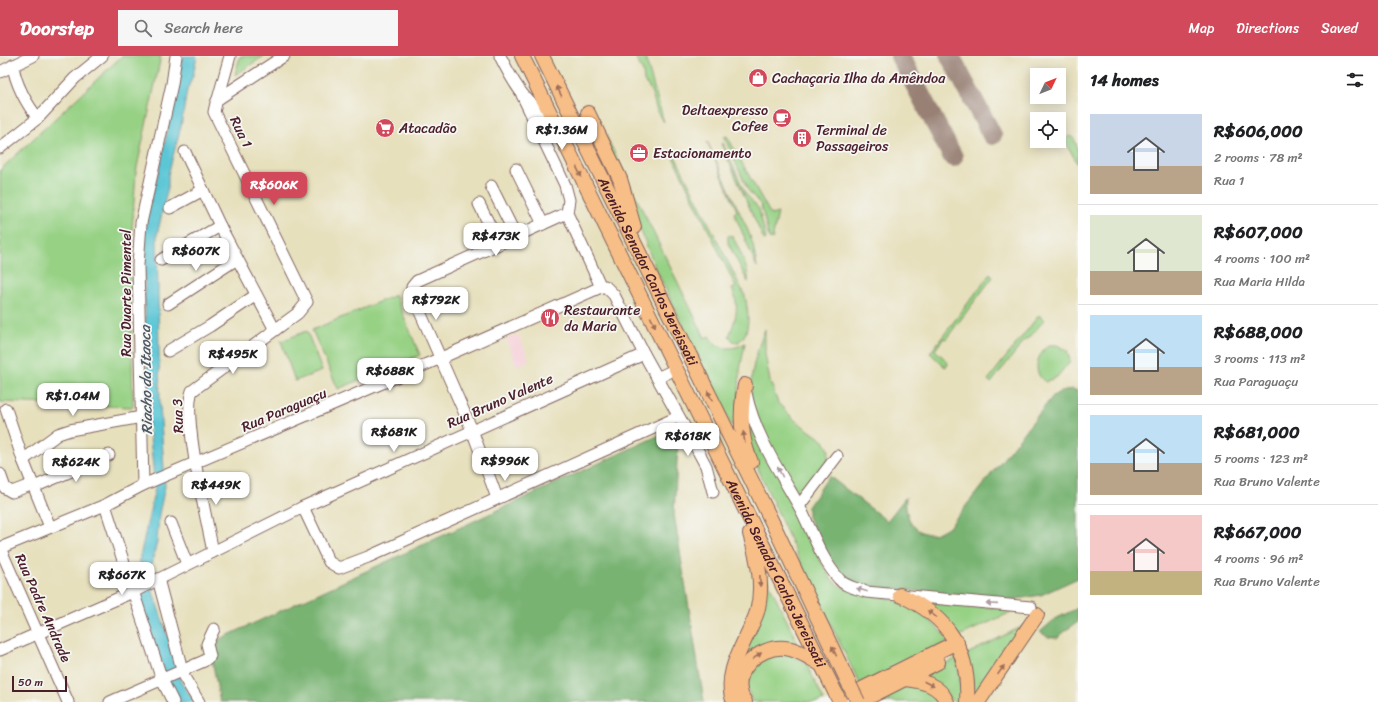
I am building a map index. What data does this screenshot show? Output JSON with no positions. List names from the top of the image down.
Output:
{
  "streets": {
    "main road": ["Avenida Senador Carlos Jereissati"],
    "street": [
      "Rua 1",
      "Rua Duarte Pimentel",
      "Rua Bruno Valente",
      "Rua Paraguaçu",
      "Rua 3",
      "Rua Padre Andrade"
    ]
  },
  "crossings": [
    ["Rua 1", "Rua 3"],
    ["Rua Duarte Pimentel", "Rua Paraguaçu"],
    ["Rua Bruno Valente", "Rua 3"],
    ["Rua Bruno Valente", "Rua Padre Andrade"],
    ["Rua Paraguaçu", "Rua 3"],
    ["Rua Paraguaçu", "Rua Padre Andrade"]
  ],
  "water": ["Riacho da Itaoca"],
  "places": {
    "shop": ["Cachaçaria Ilha da Amêndoa"],
    "cafe": ["Deltaexpresso Cofee"],
    "supermarket": ["Atacadão"],
    "building": ["Terminal de Passageiros"],
    "office": ["Estacionamento"],
    "restaurant": ["Restaurante da Maria"]
  },
  "scale_bar": "50 m",
  "north": "top right",
  "page": {
    "header": "Doorstep",
    "search": "Search here",
    "nav": ["Map", "Directions", "Saved"],
    "heading": "14 homes",
    "list": [
      {
        "name": "R$606,000",
        "note": "2 rooms · 78 m² · Rua 1"
      },
      {
        "name": "R$607,000",
        "note": "4 rooms · 100 m² · Rua Maria Hilda"
      },
      {
        "name": "R$688,000",
        "note": "3 rooms · 113 m² · Rua Paraguaçu"
      },
      {
        "name": "R$681,000",
        "note": "5 rooms · 123 m² · Rua Bruno Valente"
      },
      {
        "name": "R$667,000",
        "note": "4 rooms · 96 m² · Rua Bruno Valente"
      }
    ],
    "price": [
      "R$1.36M",
      "R$606K",
      "R$473K",
      "R$607K",
      "R$792K",
      "R$495K",
      "R$688K",
      "R$1.04M",
      "R$681K",
      "R$618K",
      "R$996K",
      "R$624K",
      "R$449K",
      "R$667K"
    ],
    "scale": "50 m"
  }
}
